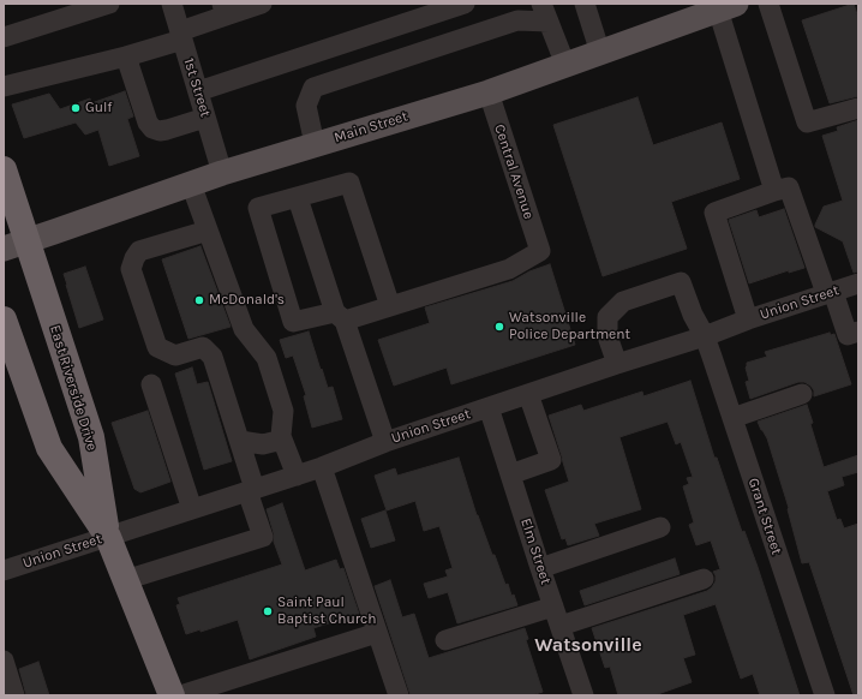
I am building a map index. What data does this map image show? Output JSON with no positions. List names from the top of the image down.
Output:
{
  "streets": {
    "highway": ["East Riverside Drive"],
    "main road": ["Main Street"],
    "street": [
      "1st Street",
      "Central Avenue",
      "Union Street",
      "Grant Street",
      "Elm Street"
    ]
  },
  "crossings": [
    ["1st Street", "Main Street"],
    ["Main Street", "Central Avenue"],
    ["Main Street", "East Riverside Drive"],
    ["Union Street", "East Riverside Drive"],
    ["Union Street", "Grant Street"],
    ["Union Street", "Elm Street"]
  ],
  "districts": ["Watsonville"],
  "places": [
    "Gulf",
    "McDonald's",
    "Watsonville Police Department",
    "Saint Paul Baptist Church"
  ]
}
